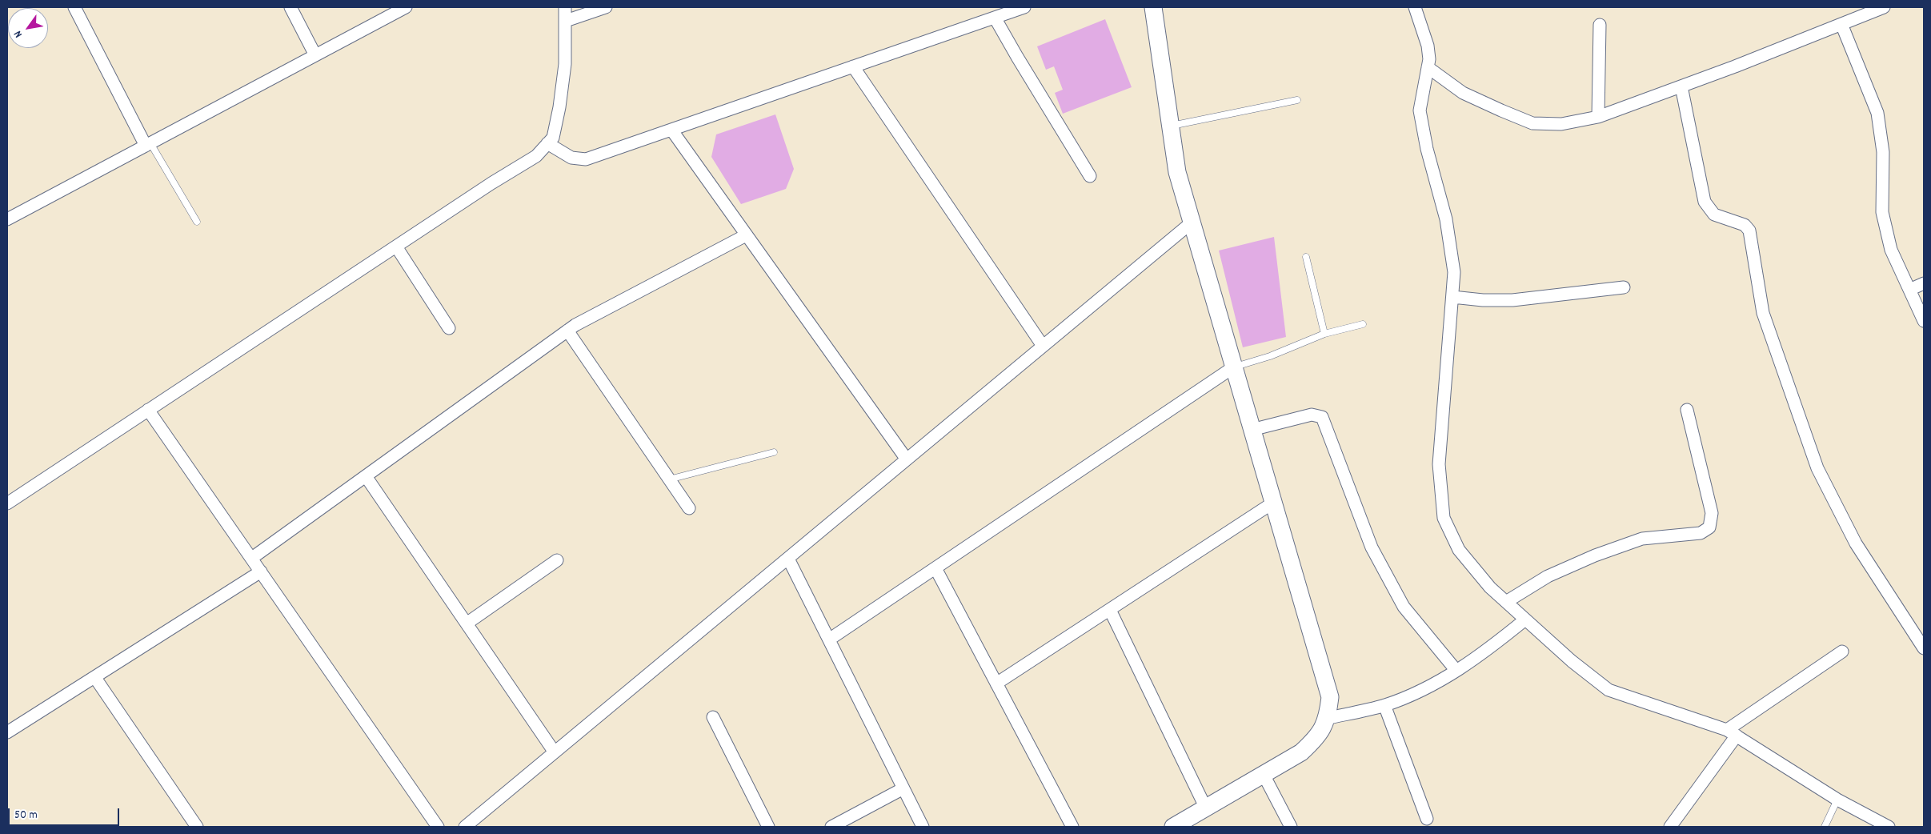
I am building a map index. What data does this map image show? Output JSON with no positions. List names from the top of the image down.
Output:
{
  "scale_bar": "50 m",
  "north": "bottom left"
}
